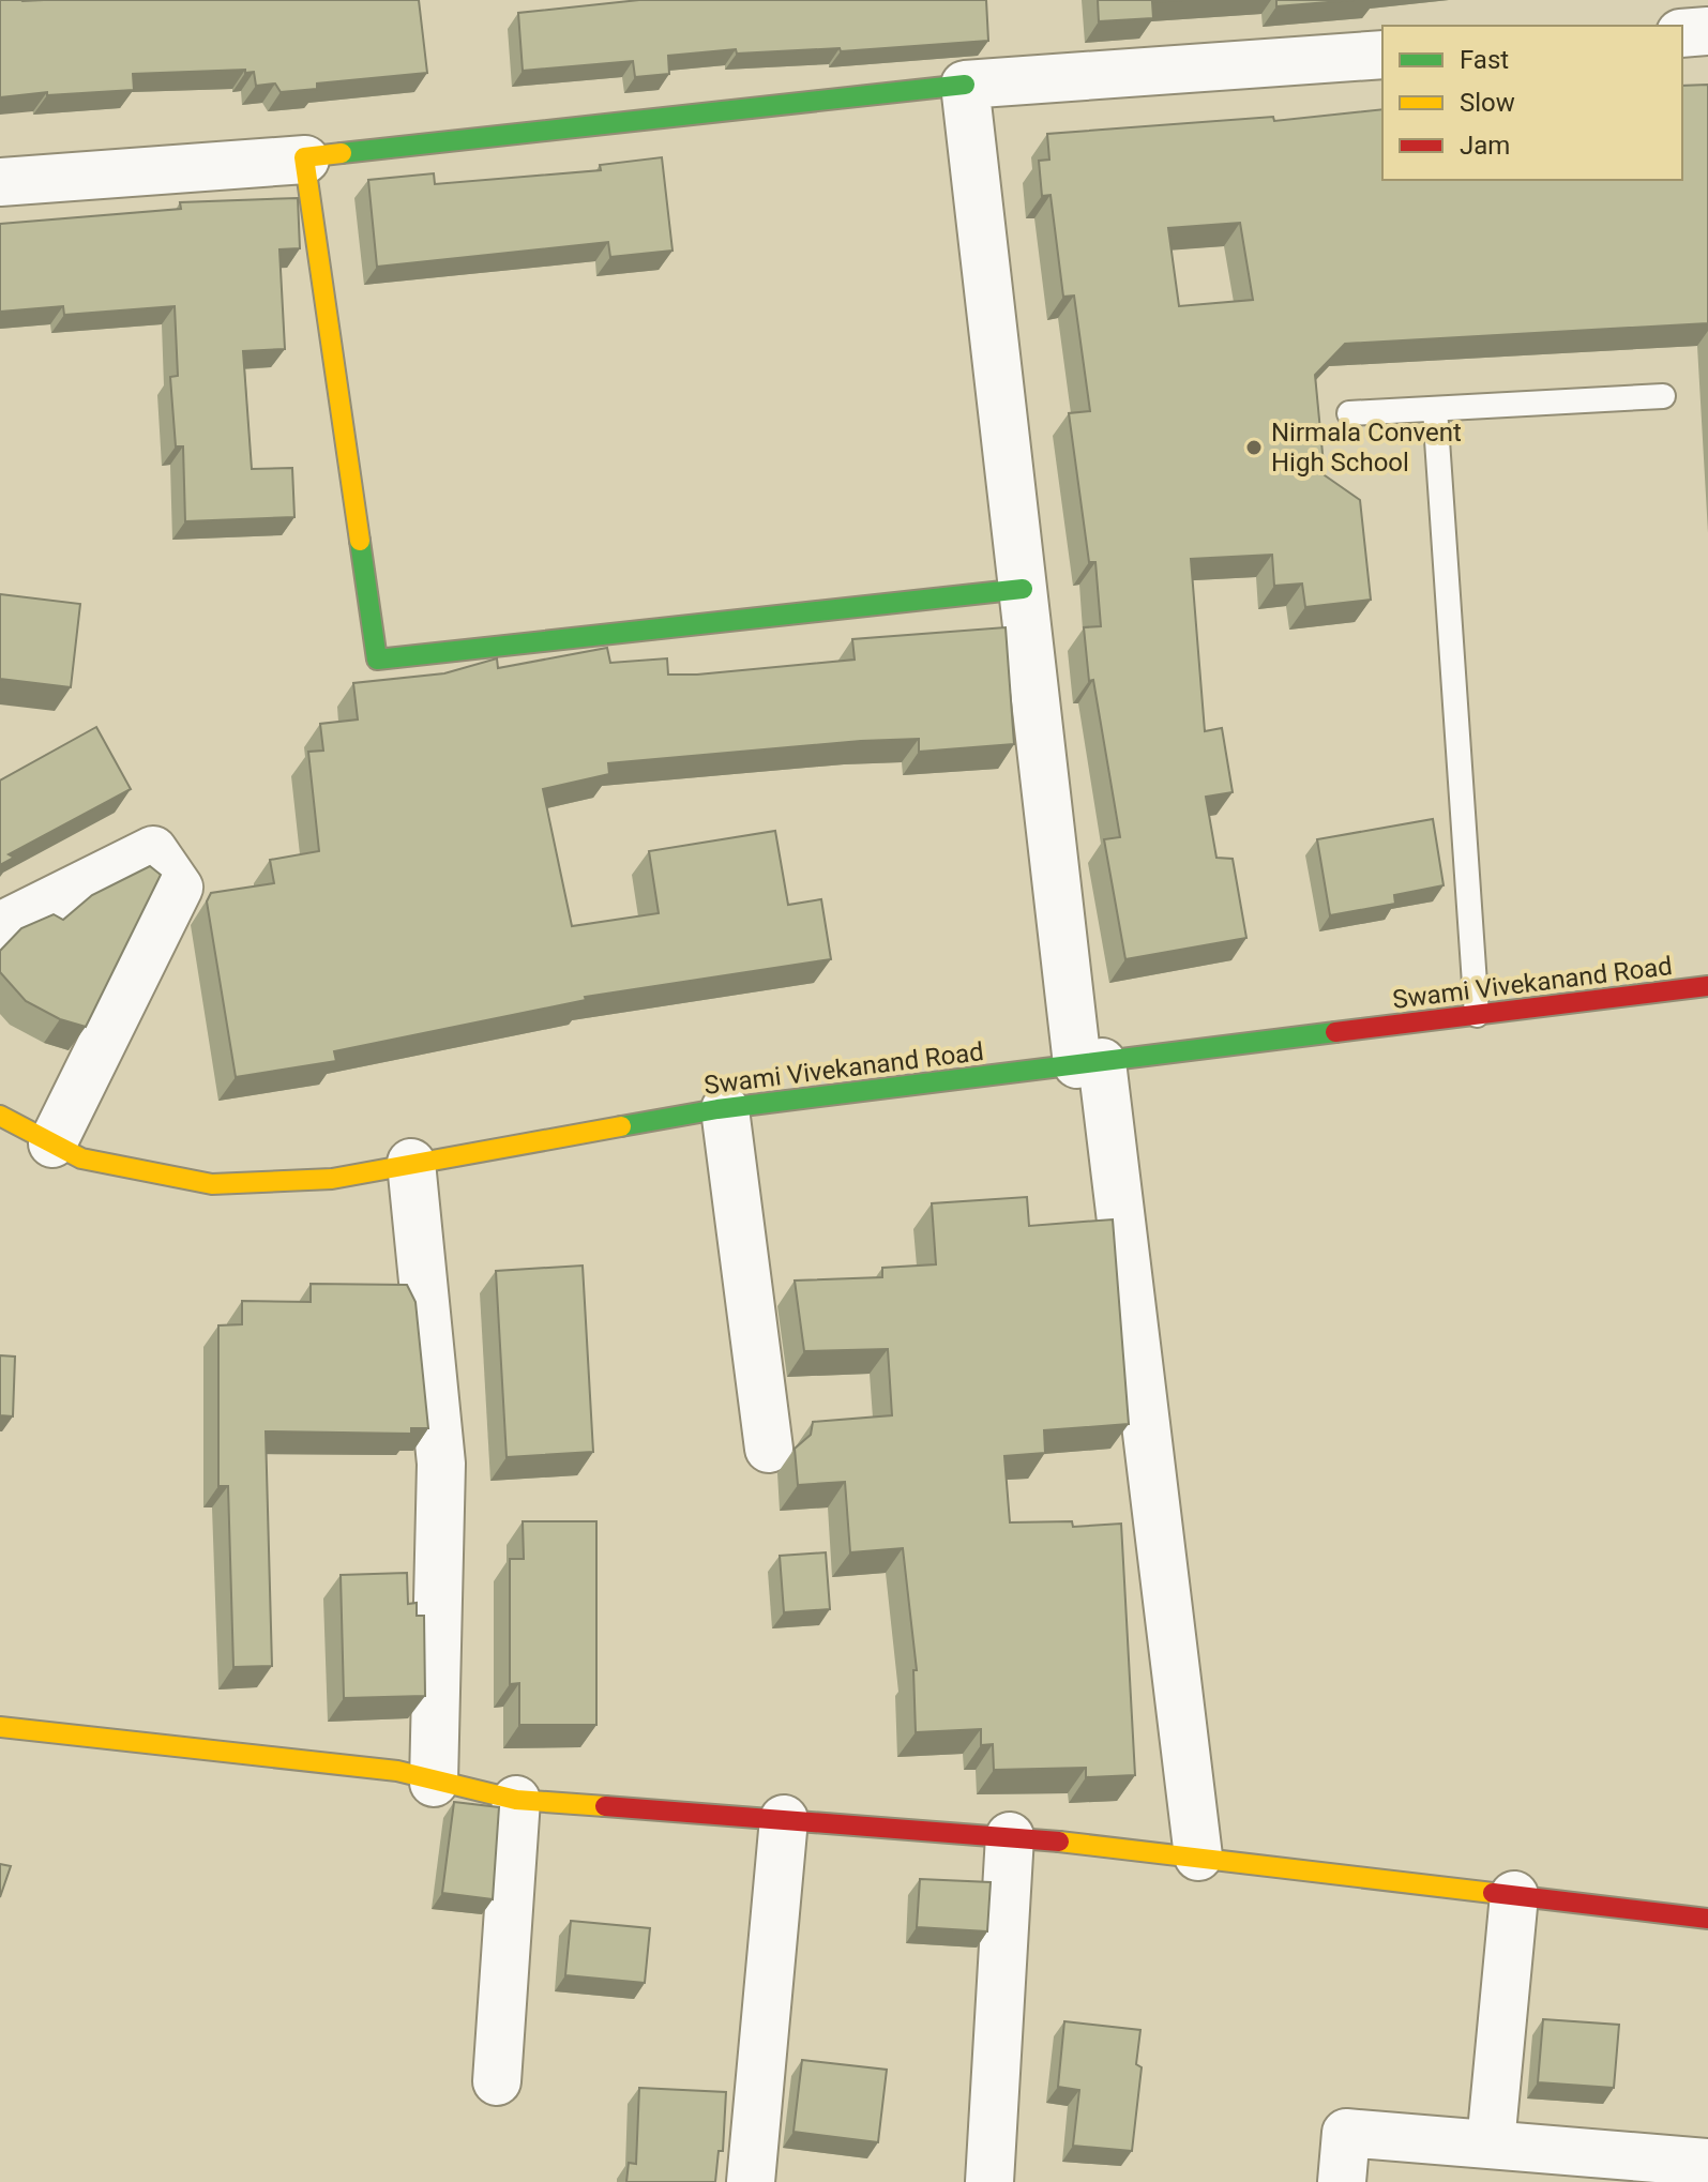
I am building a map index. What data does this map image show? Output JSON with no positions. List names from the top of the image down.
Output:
{
  "streets": {
    "street": ["Swami Vivekanand Road"]
  },
  "places": ["Nirmala Convent High School"],
  "legend": ["Fast", "Slow", "Jam"]
}
